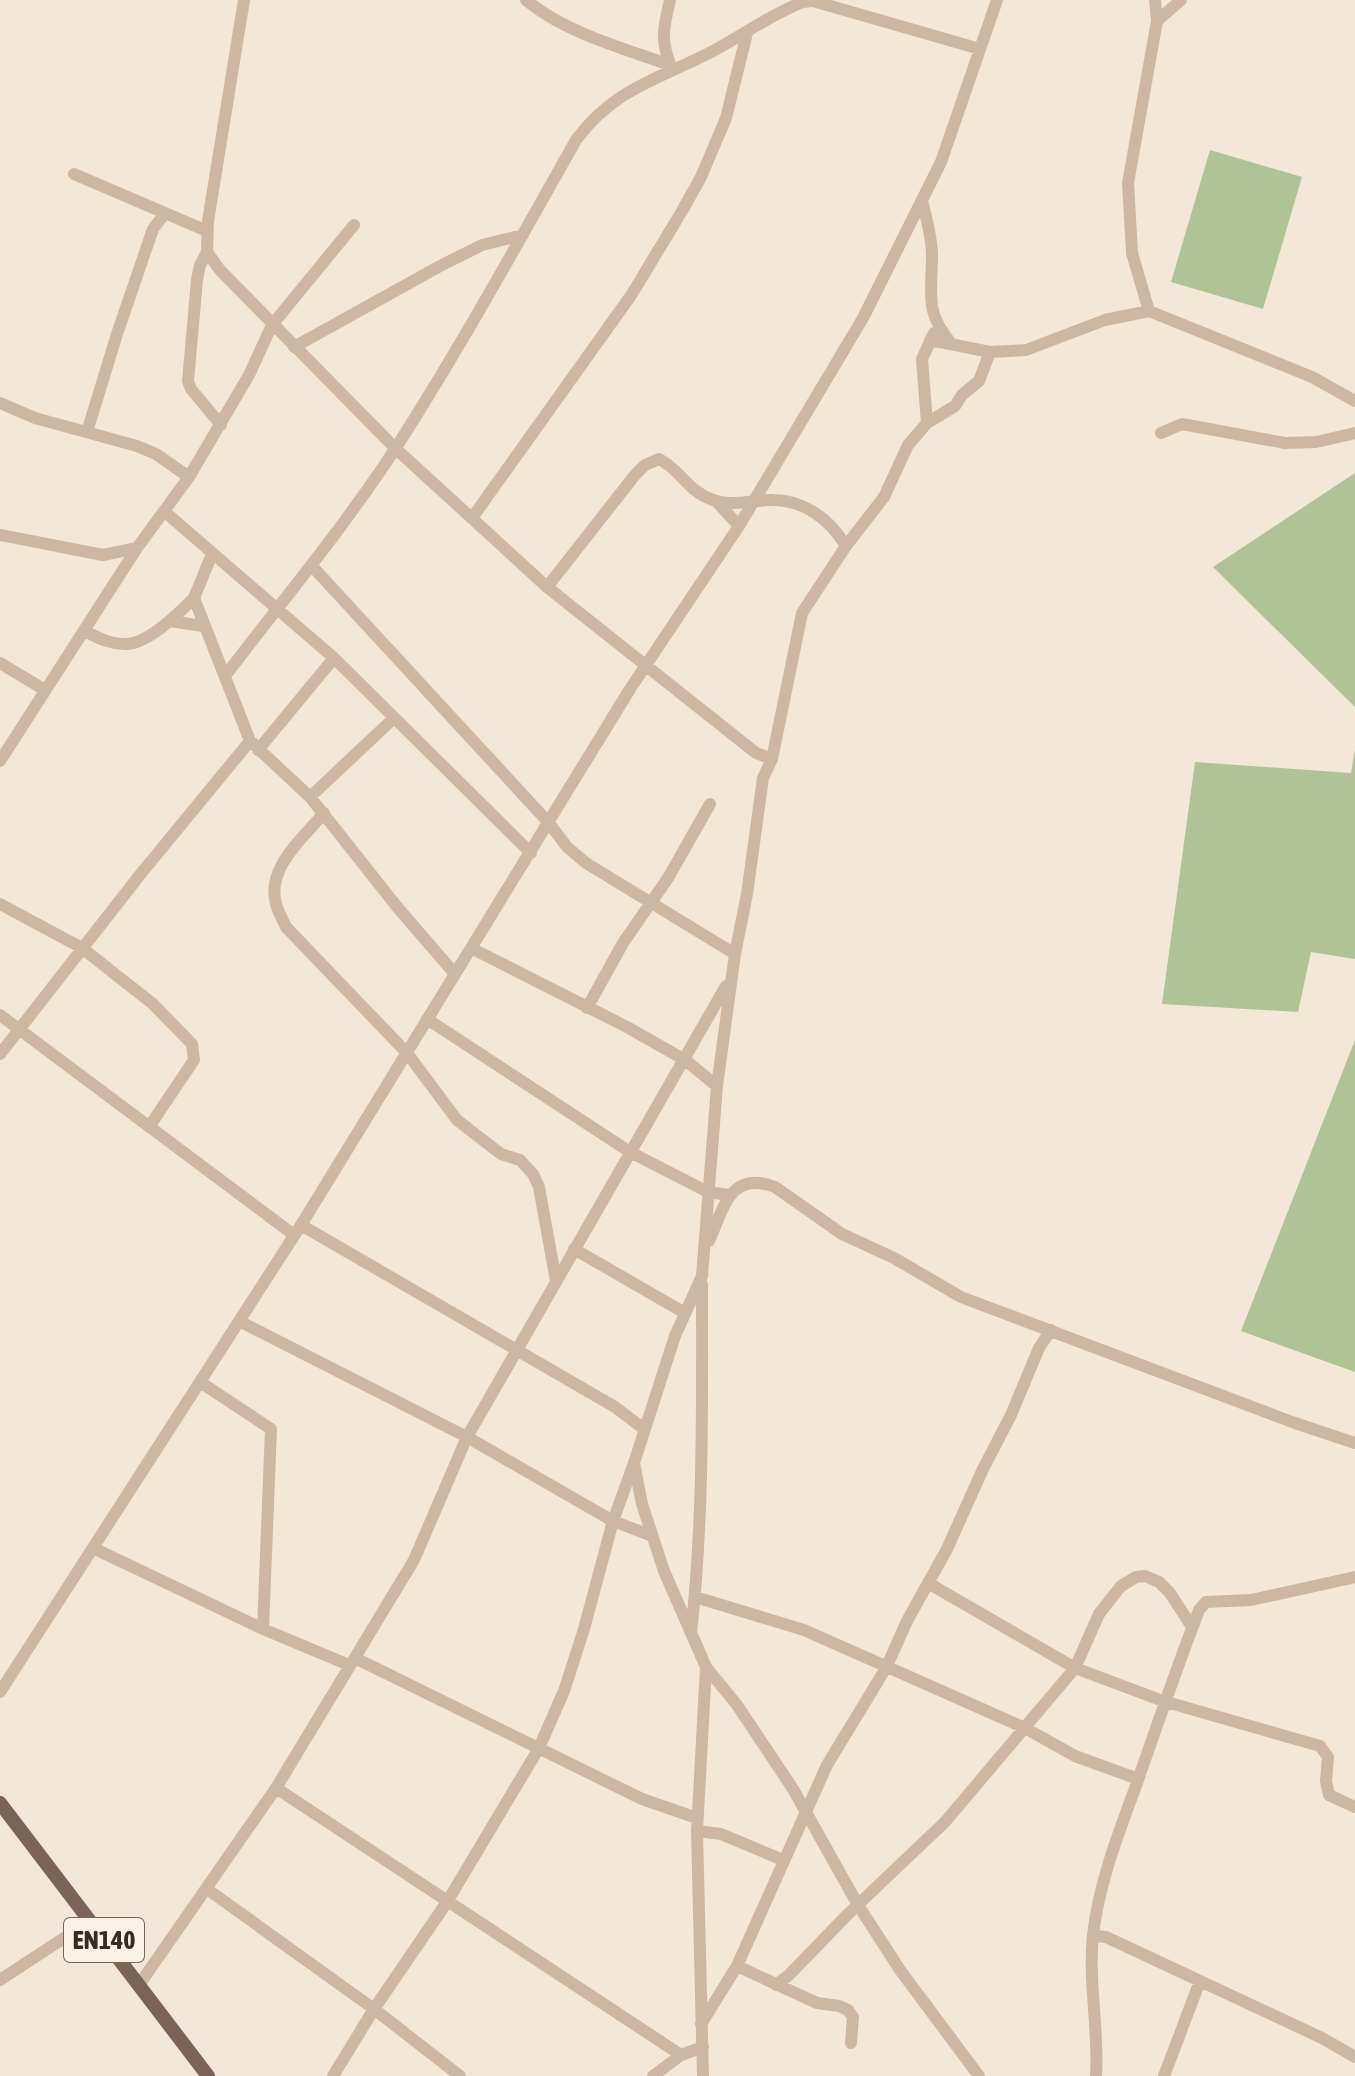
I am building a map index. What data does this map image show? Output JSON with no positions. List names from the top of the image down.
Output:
{
  "streets": {
    "main road": ["EN140"]
  }
}
